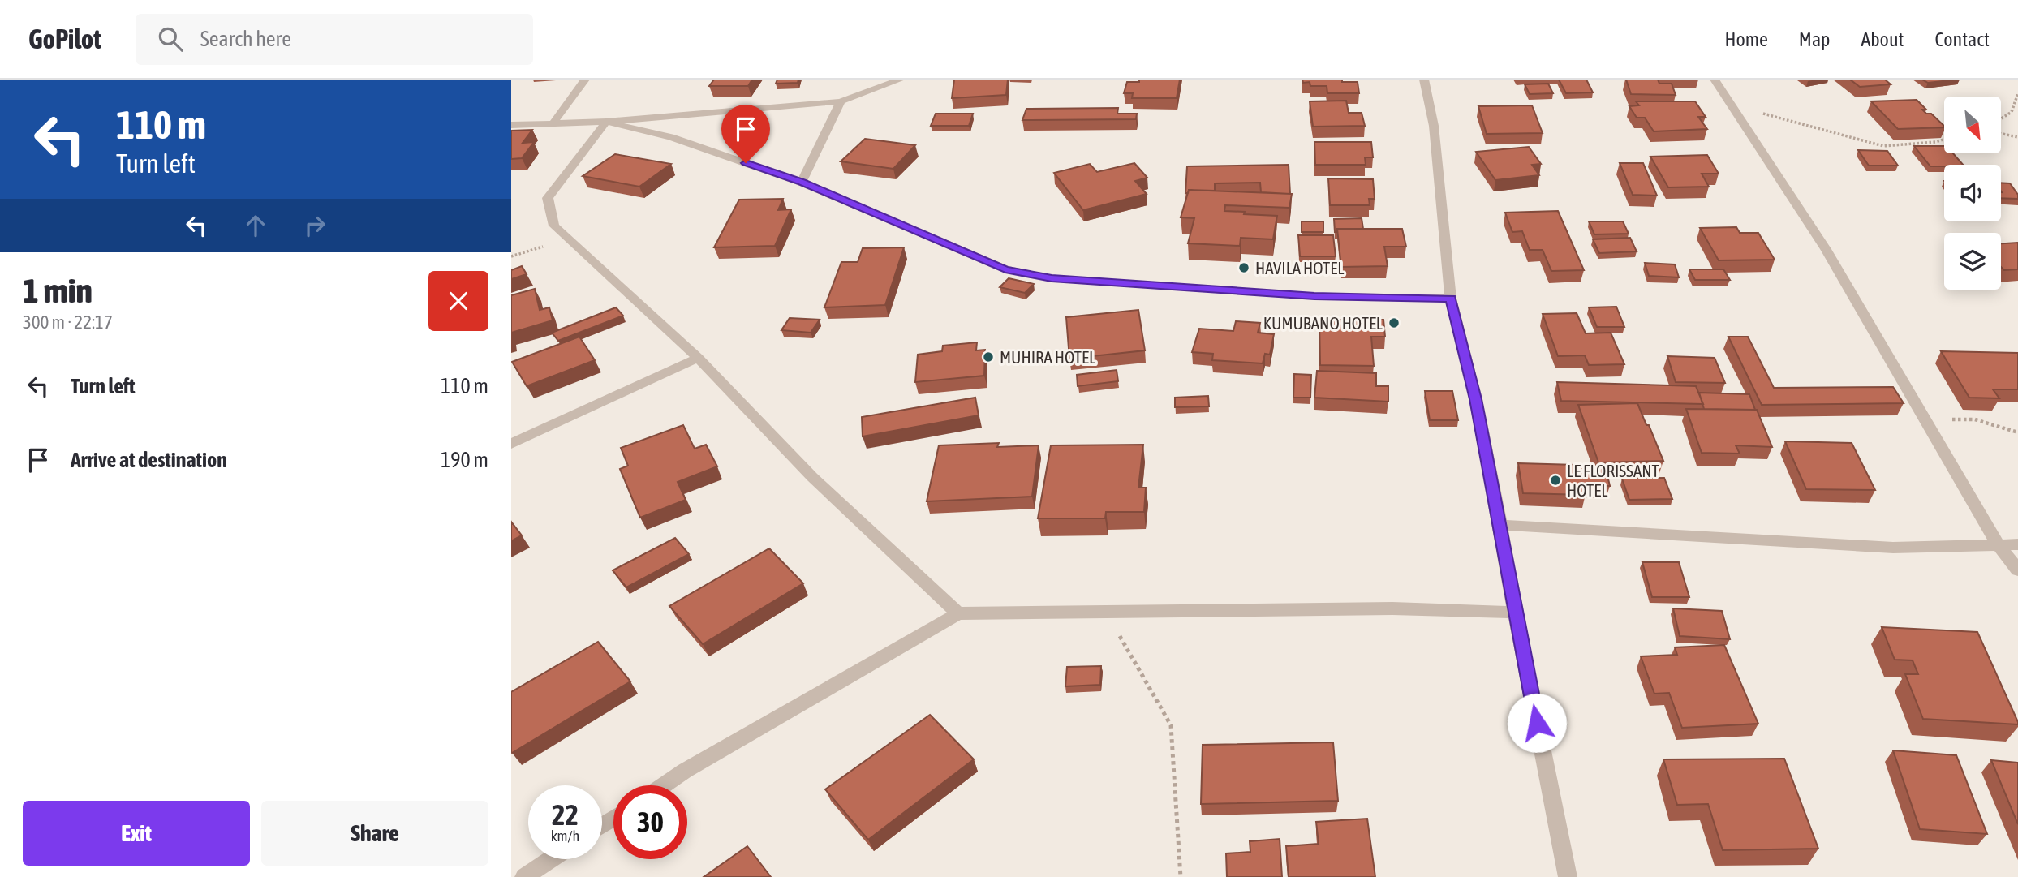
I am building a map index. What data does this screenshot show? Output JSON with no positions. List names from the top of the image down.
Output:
{
  "places": [
    "HAVILA HOTEL",
    "KUMUBANO HOTEL",
    "MUHIRA HOTEL",
    "LE FLORISSANT HOTEL"
  ],
  "north": "bottom right",
  "page": {
    "header": "GoPilot",
    "search": "Search here",
    "nav": [
      "Home",
      "Map",
      "About",
      "Contact"
    ],
    "turn": ["110 m", "Turn left"],
    "heading": ["1 min", "300 m · 22:17"],
    "list": [
      {
        "name": "Turn left",
        "value": "110 m"
      },
      {
        "name": "Arrive at destination",
        "value": "190 m"
      }
    ],
    "speed": "22 km/h",
    "limit": "30",
    "buttons": ["Exit", "Share"]
  }
}
